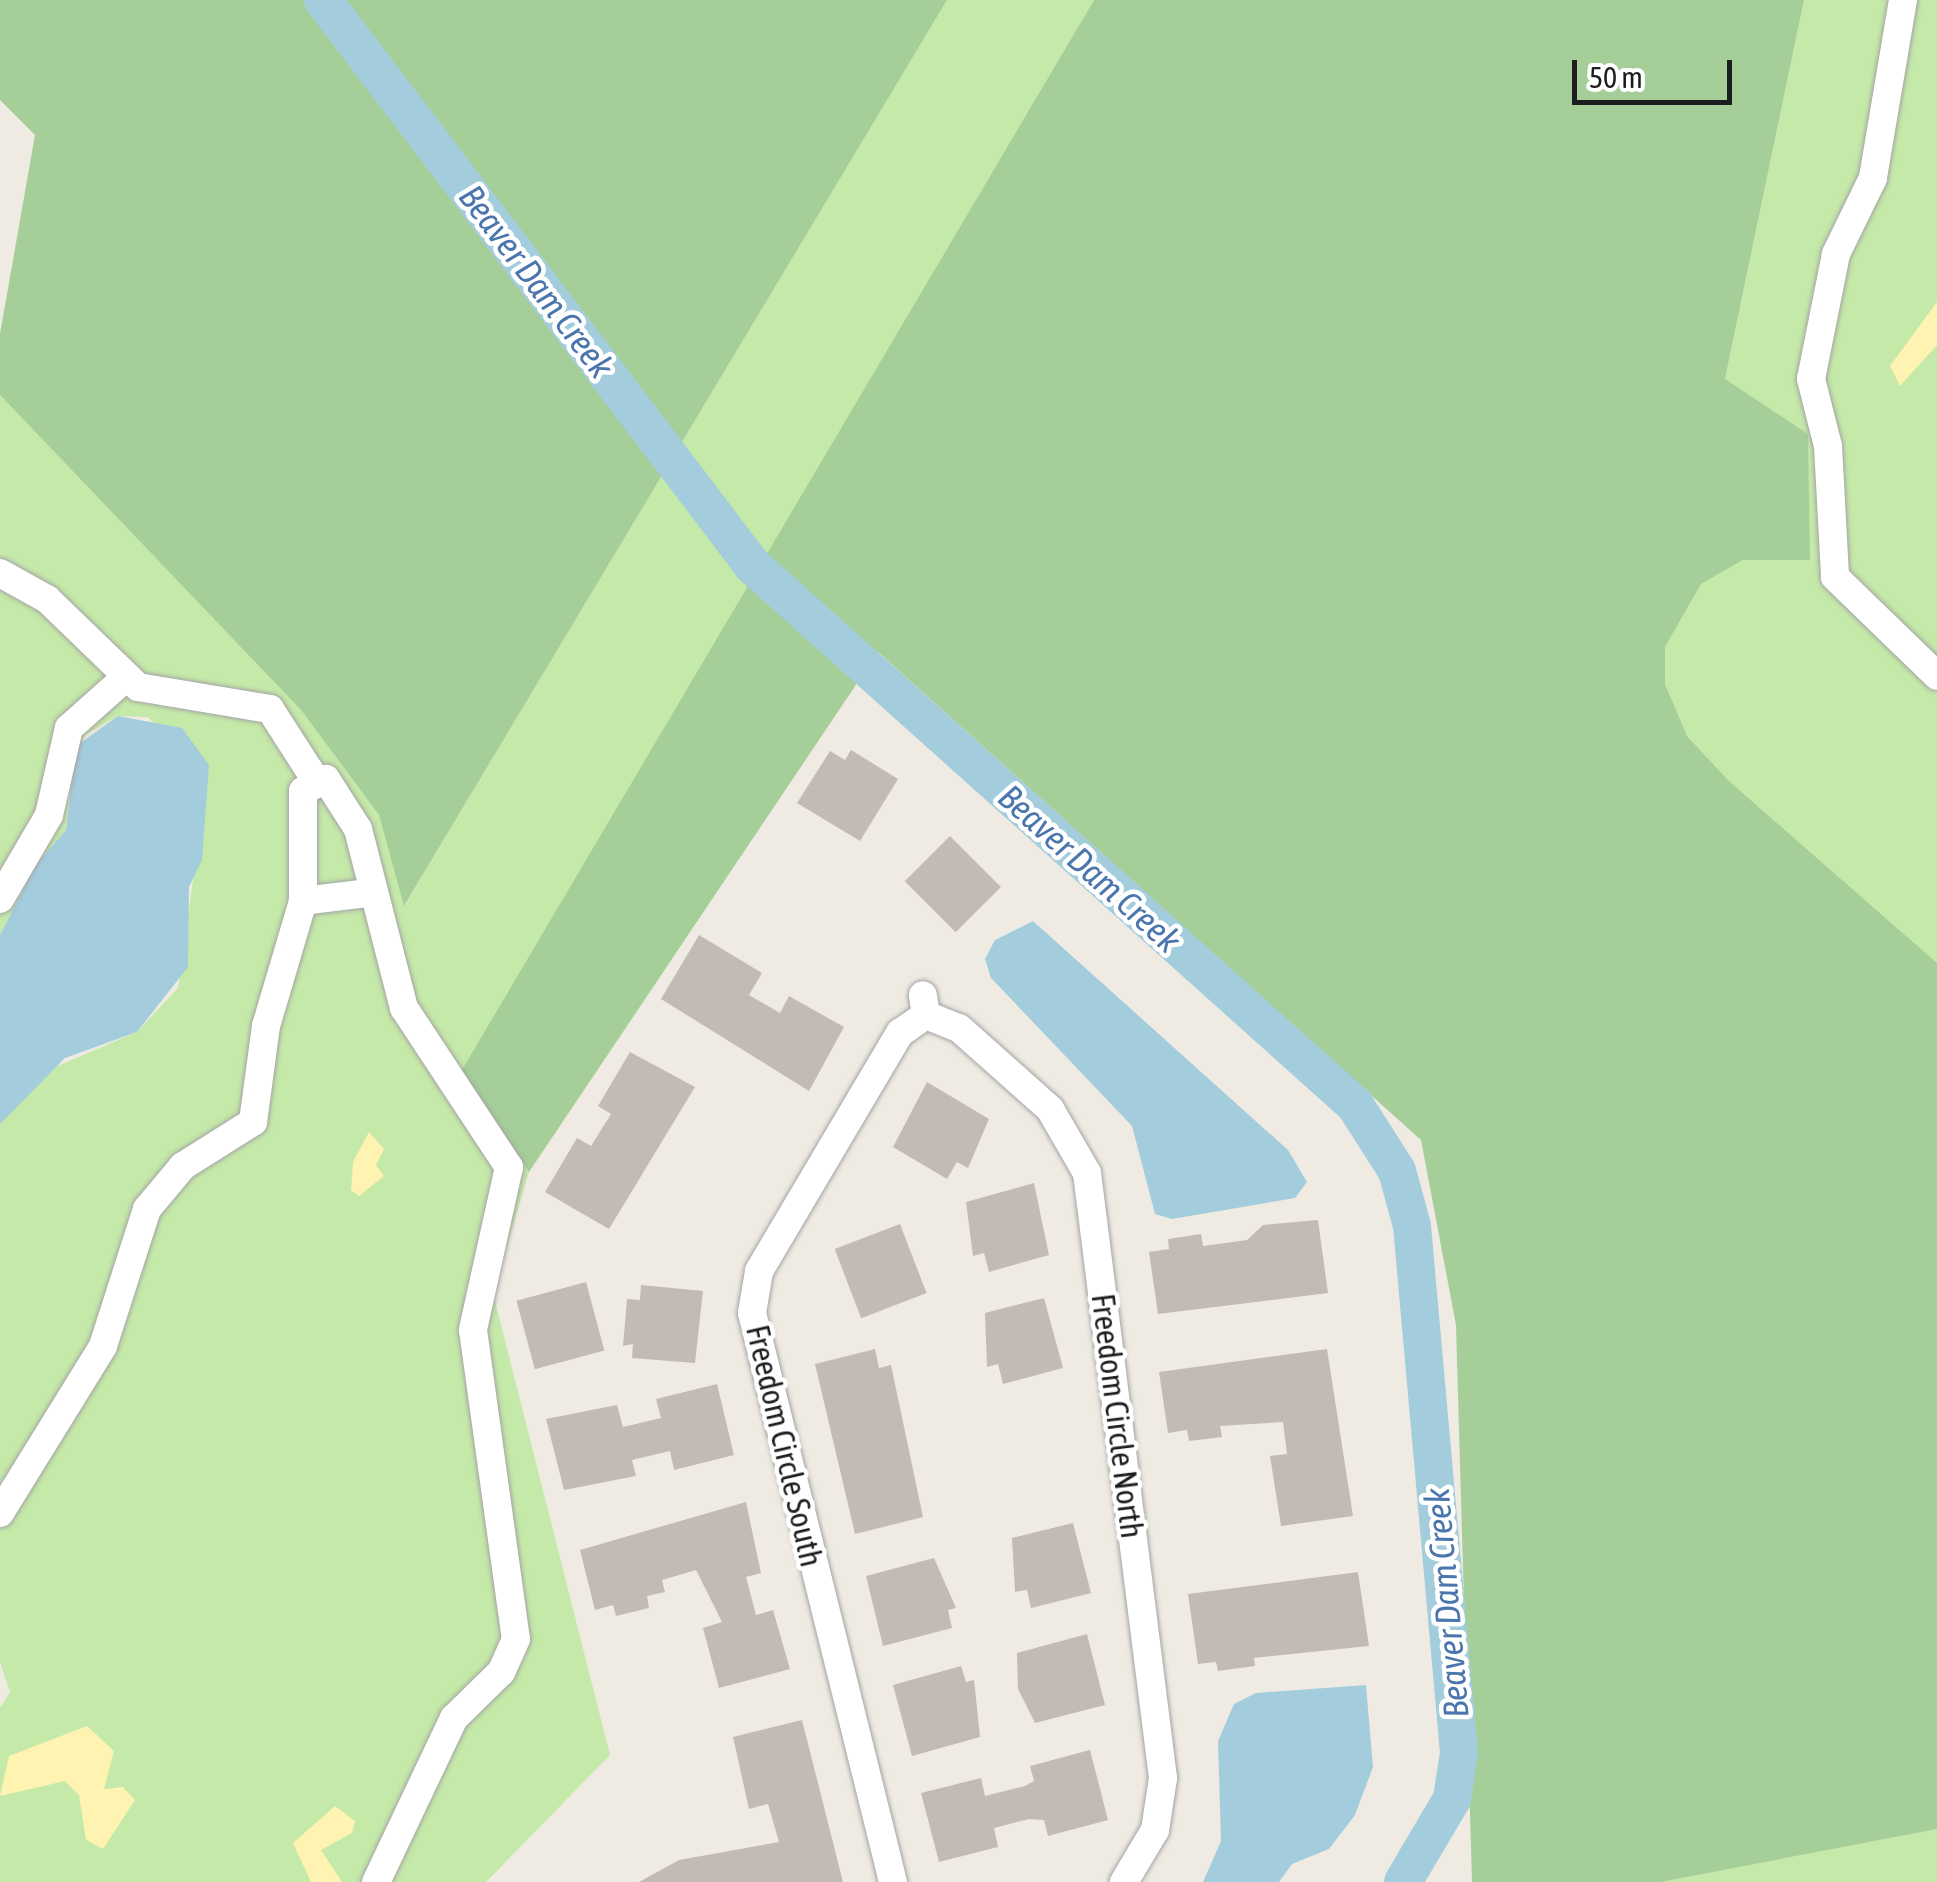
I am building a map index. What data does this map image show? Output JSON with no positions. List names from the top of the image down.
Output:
{
  "streets": {
    "street": ["Freedom Circle North", "Freedom Circle South"]
  },
  "crossings": [
    ["Freedom Circle North", "Freedom Circle South"]
  ],
  "water": ["Beaver Dam Creek"],
  "scale_bar": "50 m"
}
